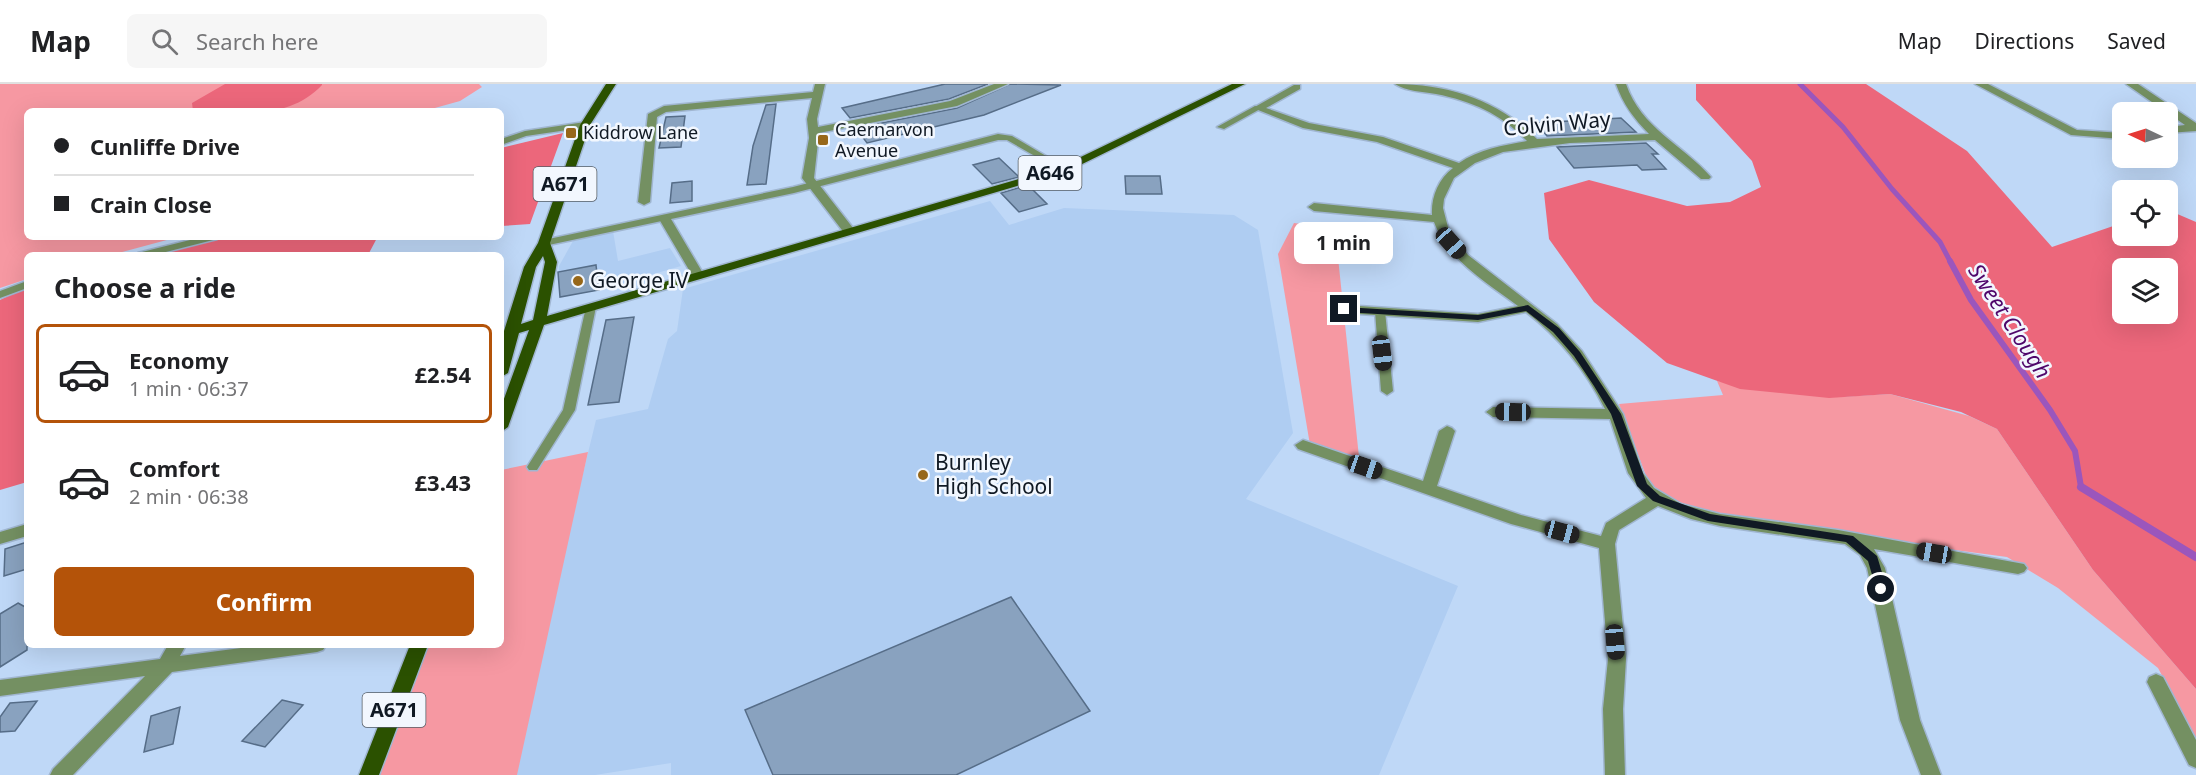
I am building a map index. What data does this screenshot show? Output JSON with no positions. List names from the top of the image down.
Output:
{
  "streets": {
    "main road": ["A646", "A671"],
    "street": ["Colvin Way"]
  },
  "crossings": [
    ["A646", "A671"]
  ],
  "water": ["Sweet Clough"],
  "places": {
    "transit": ["Kiddrow Lane", "Caernarvon Avenue"],
    "other": ["George IV", "Burnley High School"]
  },
  "north": "left",
  "page": {
    "header": "Map",
    "search": "Search here",
    "nav": ["Map", "Directions", "Saved"],
    "banner": ["Cunliffe Drive", "Crain Close"],
    "bubble": "1 min",
    "heading": "Choose a ride",
    "list": [
      {
        "name": "Economy",
        "note": "1 min · 06:37",
        "value": "£2.54"
      },
      {
        "name": "Comfort",
        "note": "2 min · 06:38",
        "value": "£3.43"
      }
    ],
    "buttons": "Confirm"
  }
}
